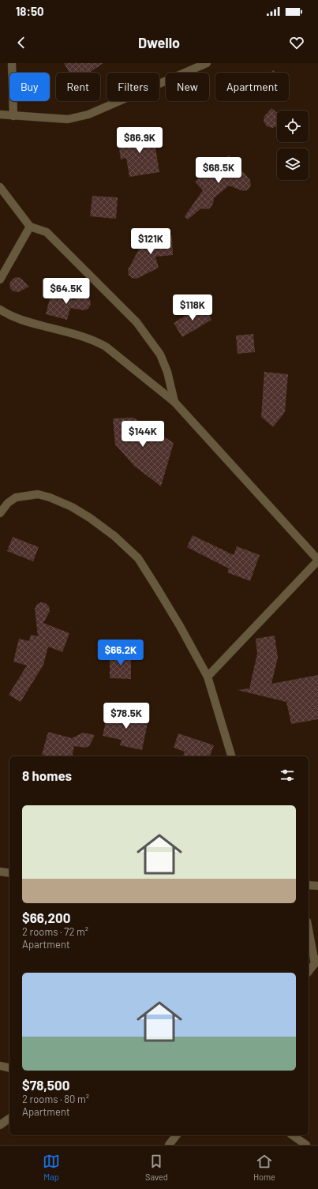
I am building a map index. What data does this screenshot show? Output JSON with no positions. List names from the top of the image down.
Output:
{
  "page": {
    "status": "18:50",
    "header": "Dwello",
    "chip": [
      "Buy",
      "Rent",
      "Filters",
      "New",
      "Apartment"
    ],
    "price": [
      "$86.9K",
      "$68.5K",
      "$121K",
      "$64.5K",
      "$118K",
      "$144K",
      "$66.2K",
      "$78.5K"
    ],
    "heading": "8 homes",
    "list": [
      {
        "name": "$66,200",
        "note": "2 rooms · 72 m² · Apartment"
      },
      {
        "name": "$78,500",
        "note": "2 rooms · 80 m² · Apartment"
      }
    ],
    "tabs": ["Map", "Saved", "Home"]
  }
}
